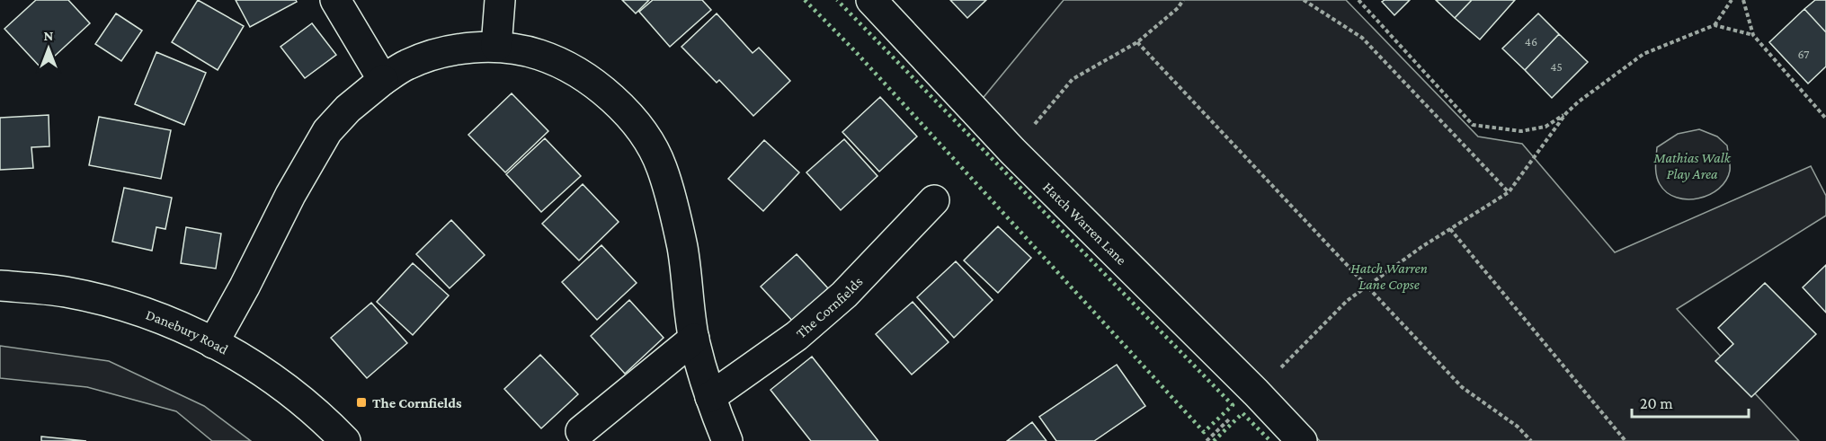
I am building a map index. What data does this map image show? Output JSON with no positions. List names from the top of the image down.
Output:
{
  "streets": {
    "street": ["Hatch Warren Lane", "The Cornfields", "Danebury Road"]
  },
  "parks": ["Mathias Walk Play Area", "Hatch Warren Lane Copse"],
  "places": {
    "transit": ["The Cornfields"]
  },
  "house_numbers": ["46", "67", "45"],
  "scale_bar": "20 m",
  "north": "top"
}
